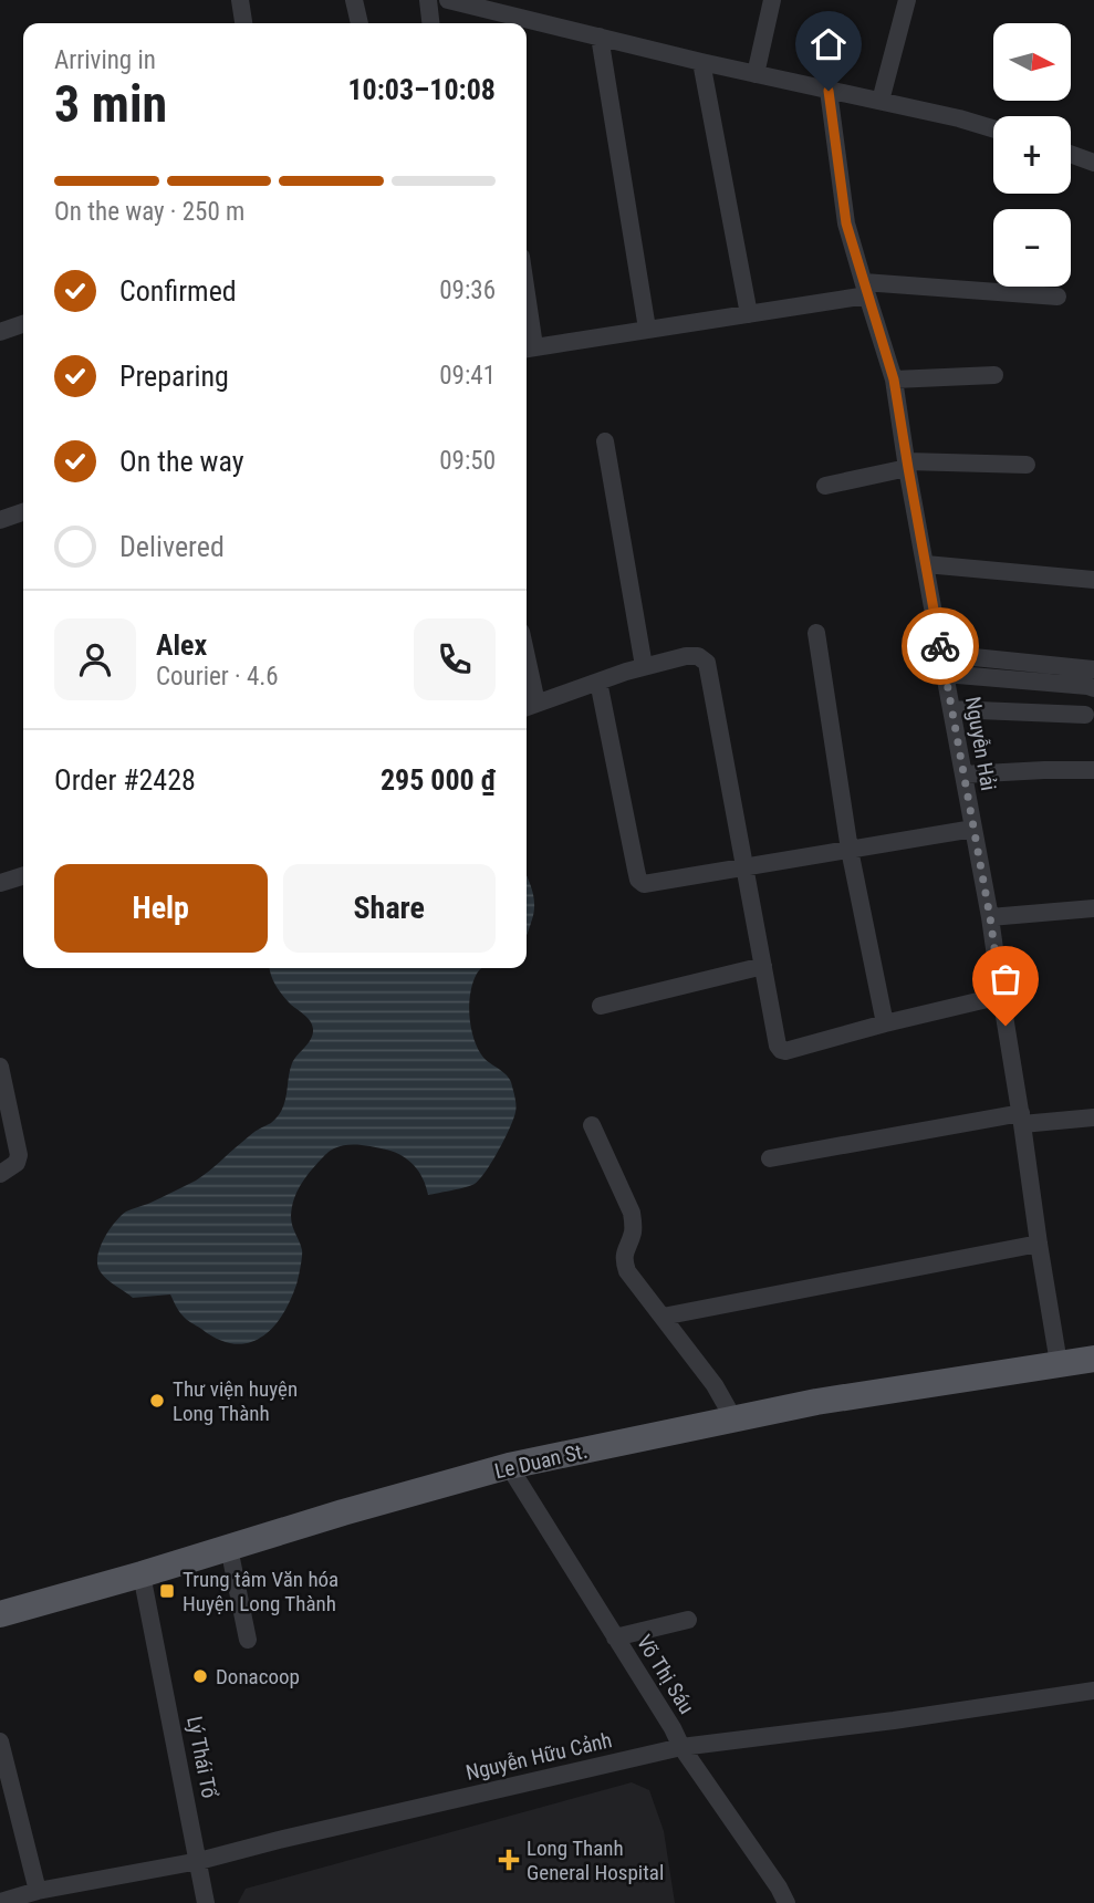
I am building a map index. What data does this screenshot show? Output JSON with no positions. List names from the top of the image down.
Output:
{
  "streets": {
    "main road": ["Le Duan St."],
    "street": [
      "Nguyễn Hải",
      "Võ Thị Sáu",
      "Nguyễn Hữu Cảnh",
      "Lý Thái Tổ"
    ]
  },
  "crossings": [
    ["Nguyễn Hải", "Le Duan St."],
    ["Le Duan St.", "Võ Thị Sáu"],
    ["Le Duan St.", "Lý Thái Tổ"],
    ["Võ Thị Sáu", "Nguyễn Hữu Cảnh"],
    ["Nguyễn Hữu Cảnh", "Lý Thái Tổ"]
  ],
  "places": {
    "other": ["Thư viện huyện Long Thành", "Donacoop"],
    "transit": ["Trung tâm Văn hóa Huyện Long Thành"],
    "health": ["Long Thanh General Hospital"]
  },
  "north": "right",
  "page": {
    "map_buttons": ["+", "−"],
    "heading": ["3 min", "Arriving in", "10:03–10:08"],
    "panel": [
      "Alex",
      "Courier · 4.6",
      "Order #2428",
      "295 000 ₫"
    ],
    "bar": "On the way · 250 m",
    "list": [
      ["Confirmed", "09:36"],
      ["Preparing", "09:41"],
      ["On the way", "09:50"],
      "Delivered"
    ],
    "buttons": ["Help", "Share"]
  }
}
